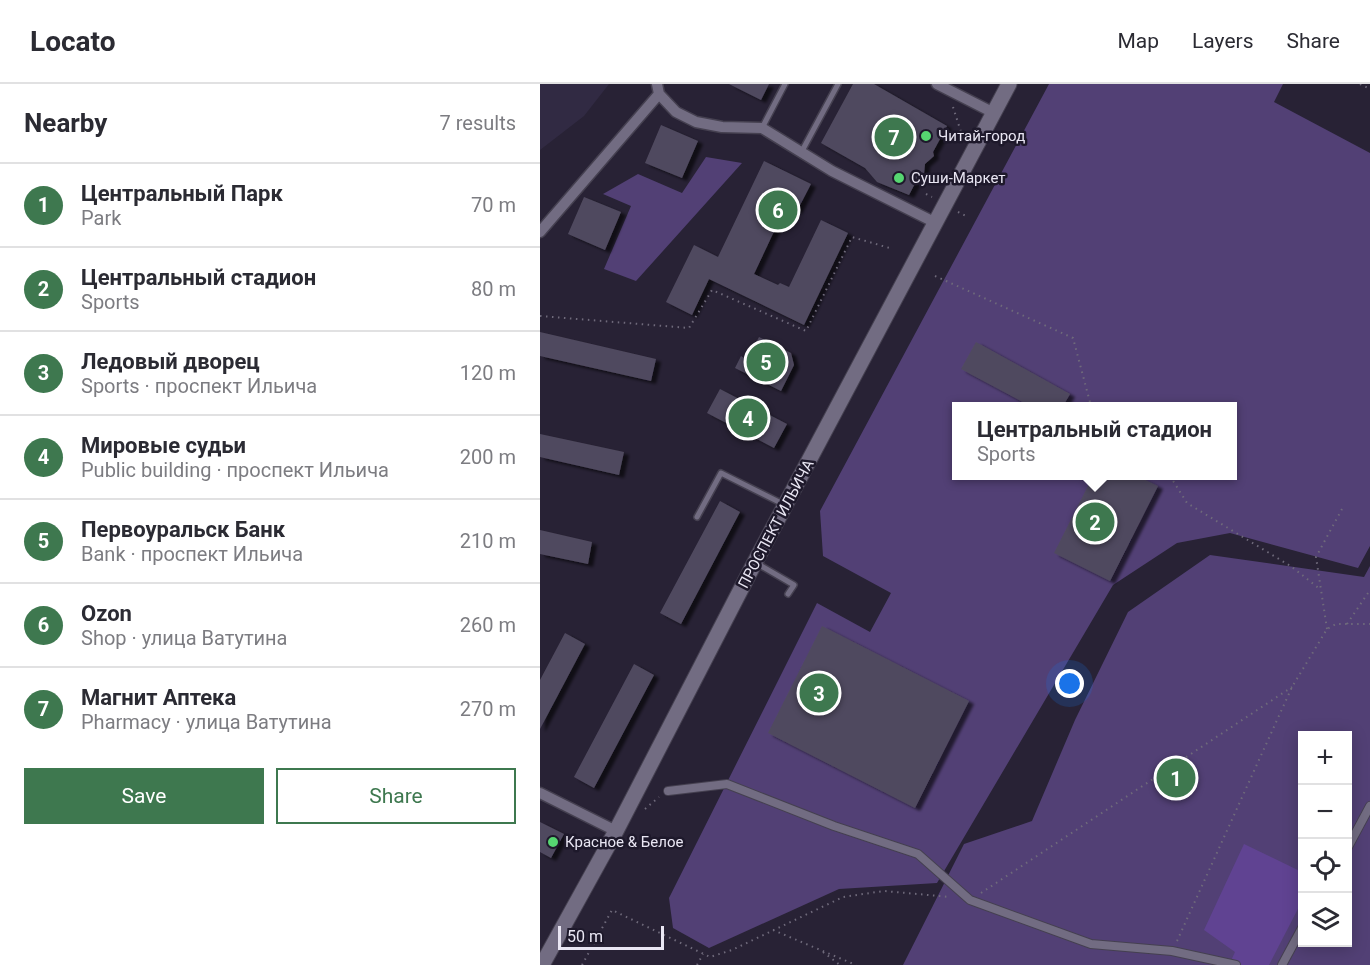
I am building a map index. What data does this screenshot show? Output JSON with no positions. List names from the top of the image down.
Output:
{
  "streets": {
    "main road": ["ПРОСПЕКТ ИЛЬИЧА"]
  },
  "places": ["Читай-город", "Суши-Маркет", "Красное & Белое"],
  "scale_bar": "50 m",
  "page": {
    "header": "Locato",
    "nav": ["Map", "Layers", "Share"],
    "heading": ["Nearby", "7 results"],
    "pins": [
      "7",
      "6",
      "5",
      "4",
      "2",
      "3",
      "1"
    ],
    "list": [
      {
        "mark": "1",
        "name": "Центральный Парк",
        "note": "Park",
        "value": "70 m"
      },
      {
        "mark": "2",
        "name": "Центральный стадион",
        "note": "Sports",
        "value": "80 m"
      },
      {
        "mark": "3",
        "name": "Ледовый дворец",
        "note": "Sports · проспект Ильича",
        "value": "120 m"
      },
      {
        "mark": "4",
        "name": "Мировые судьи",
        "note": "Public building · проспект Ильича",
        "value": "200 m"
      },
      {
        "mark": "5",
        "name": "Первоуральск Банк",
        "note": "Bank · проспект Ильича",
        "value": "210 m"
      },
      {
        "mark": "6",
        "name": "Ozon",
        "note": "Shop · улица Ватутина",
        "value": "260 m"
      },
      {
        "mark": "7",
        "name": "Магнит Аптека",
        "note": "Pharmacy · улица Ватутина",
        "value": "270 m"
      }
    ],
    "popup": ["Центральный стадион", "Sports"],
    "map_buttons": ["+", "−"],
    "buttons": ["Save", "Share"],
    "scale": "50 m"
  }
}
